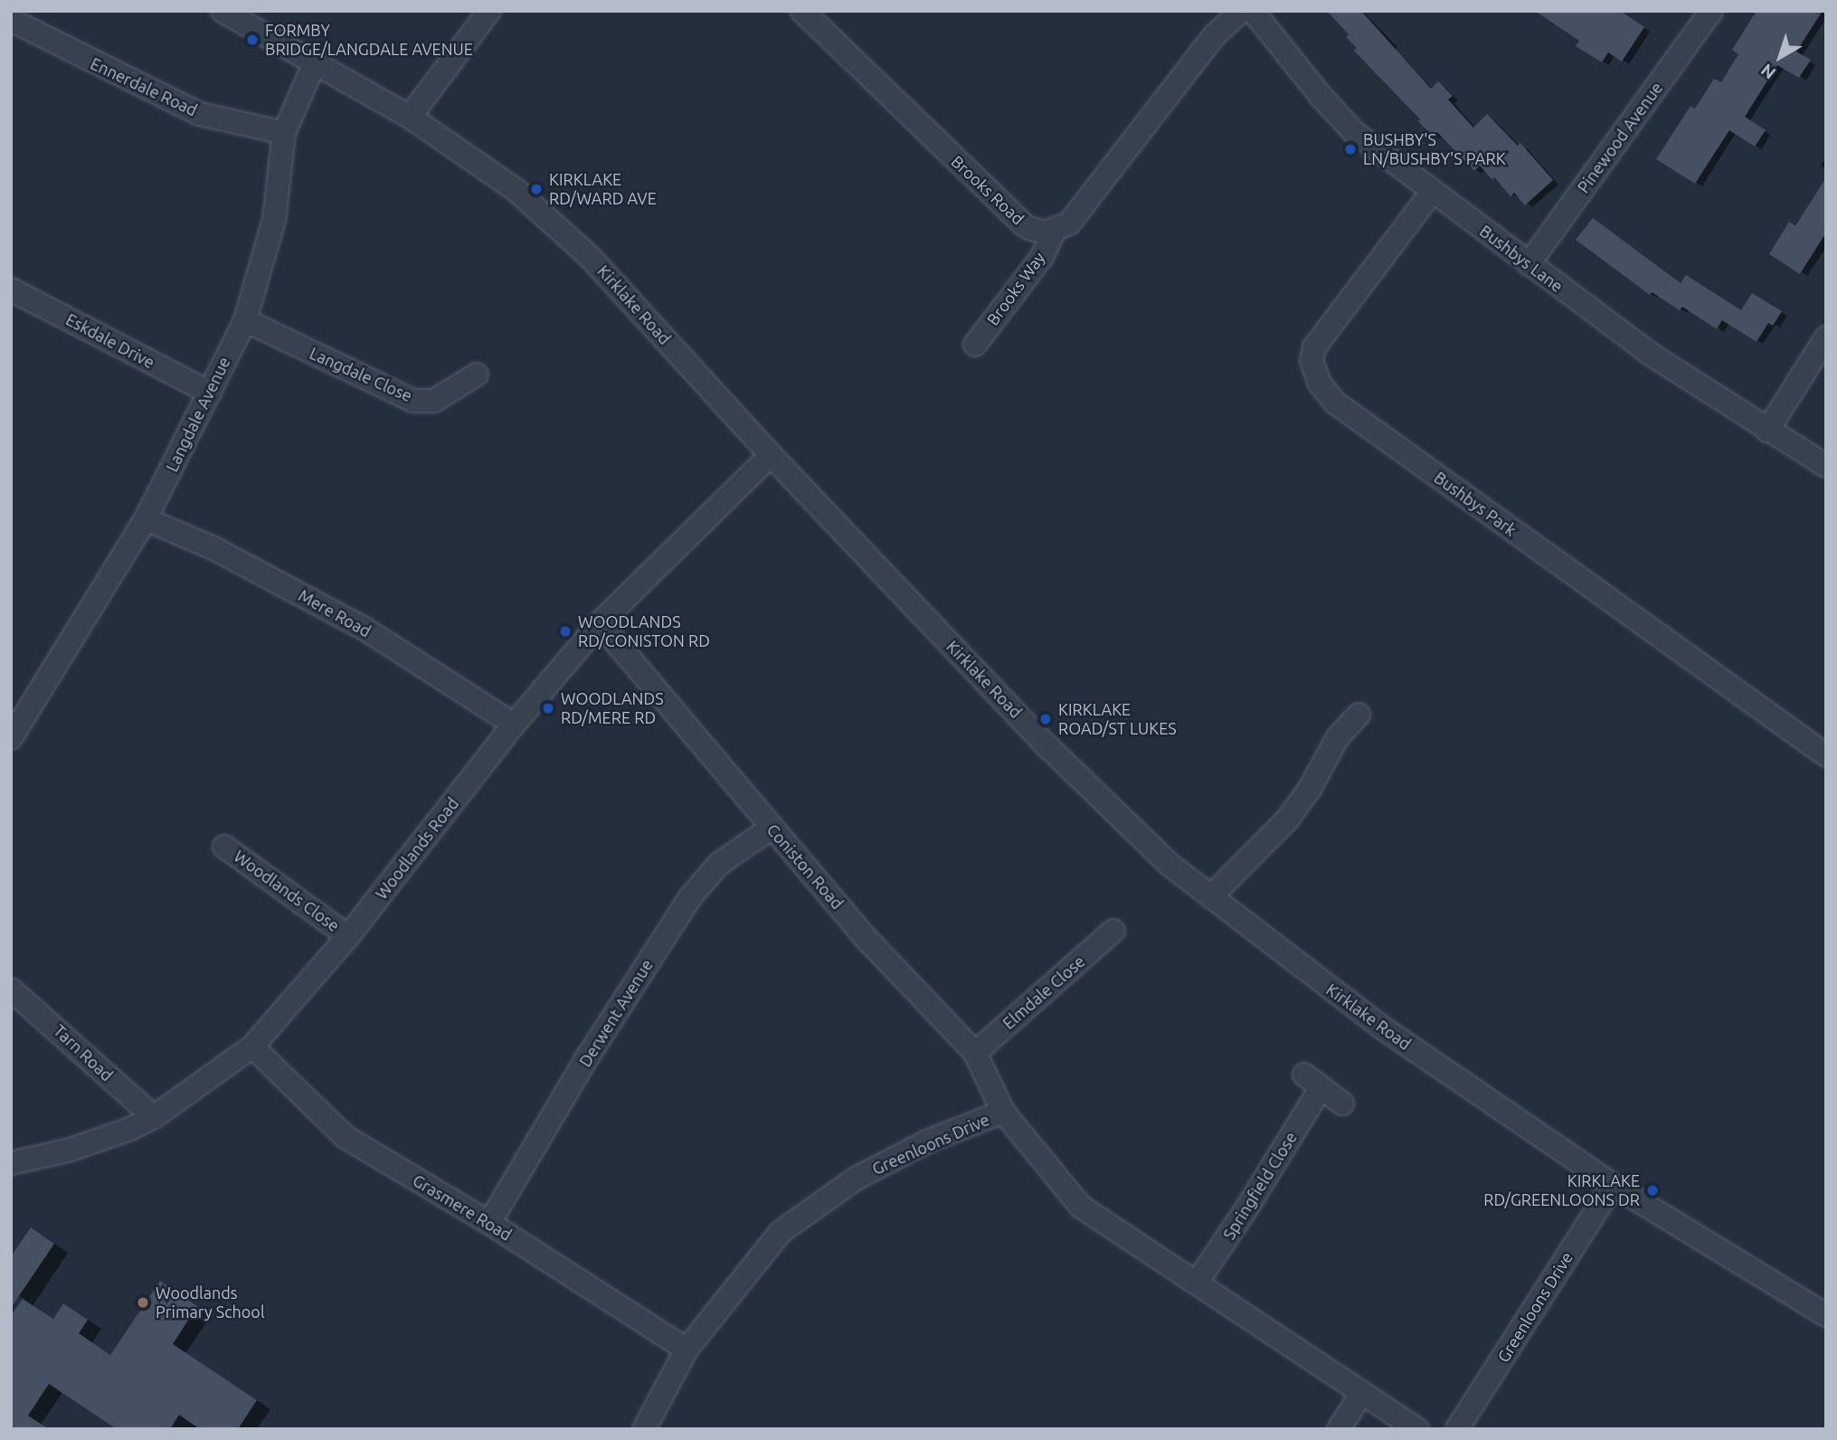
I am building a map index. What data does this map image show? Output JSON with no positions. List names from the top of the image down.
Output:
{
  "streets": {
    "street": [
      "Ennerdale Road",
      "Pinewood Avenue",
      "Brooks Road",
      "Bushbys Lane",
      "Brooks Way",
      "Kirklake Road",
      "Eskdale Drive",
      "Langdale Close",
      "Langdale Avenue",
      "Bushbys Park",
      "Mere Road",
      "Woodlands Road",
      "Coniston Road",
      "Woodlands Close",
      "Elmdale Close",
      "Derwent Avenue",
      "Tarn Road",
      "Greenloons Drive",
      "Springfield Close",
      "Grasmere Road"
    ]
  },
  "crossings": [
    ["Ennerdale Road", "Langdale Avenue"],
    ["Pinewood Avenue", "Bushbys Lane"],
    ["Brooks Road", "Brooks Way"],
    ["Bushbys Lane", "Bushbys Park"],
    ["Kirklake Road", "Langdale Avenue"],
    ["Kirklake Road", "Woodlands Road"],
    ["Kirklake Road", "Greenloons Drive"],
    ["Eskdale Drive", "Langdale Avenue"],
    ["Langdale Close", "Langdale Avenue"],
    ["Langdale Avenue", "Mere Road"],
    ["Mere Road", "Woodlands Road"],
    ["Woodlands Road", "Coniston Road"],
    ["Woodlands Road", "Woodlands Close"],
    ["Woodlands Road", "Tarn Road"],
    ["Woodlands Road", "Grasmere Road"],
    ["Coniston Road", "Elmdale Close"],
    ["Coniston Road", "Derwent Avenue"],
    ["Coniston Road", "Greenloons Drive"],
    ["Derwent Avenue", "Grasmere Road"],
    ["Greenloons Drive", "Springfield Close"],
    ["Greenloons Drive", "Grasmere Road"]
  ],
  "places": [
    "FORMBY BRIDGE/LANGDALE AVENUE",
    "BUSHBY'S LN/BUSHBY'S PARK",
    "KIRKLAKE RD/WARD AVE",
    "WOODLANDS RD/CONISTON RD",
    "WOODLANDS RD/MERE RD",
    "KIRKLAKE ROAD/ST LUKES",
    "KIRKLAKE RD/GREENLOONS DR",
    "Woodlands Primary School"
  ],
  "north": "bottom left"
}
